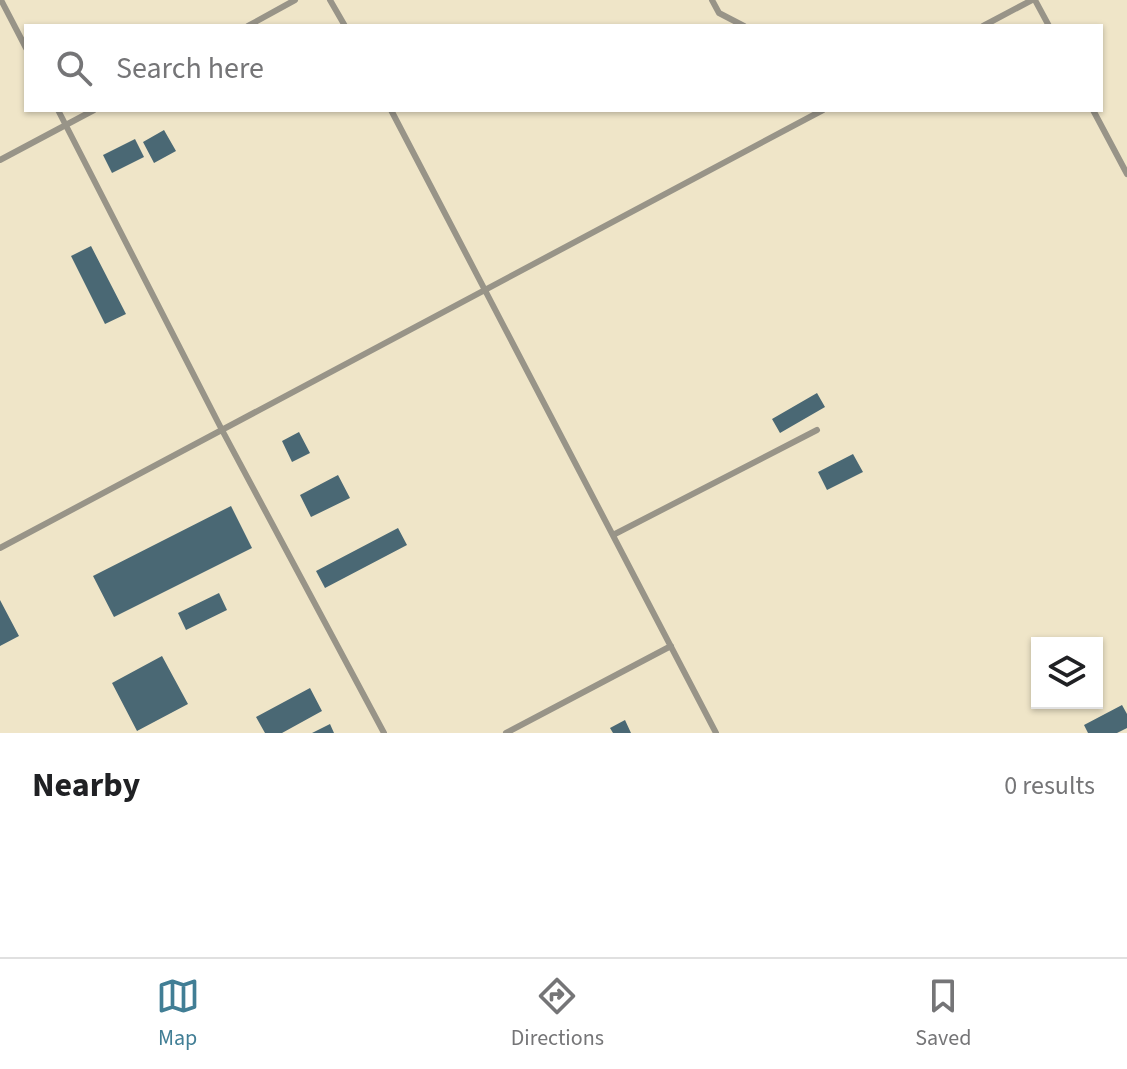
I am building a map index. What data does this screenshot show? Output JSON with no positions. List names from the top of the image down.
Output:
{
  "page": {
    "search": "Search here",
    "heading": ["Nearby", "0 results"],
    "nav": ["Map", "Directions", "Saved"]
  }
}
